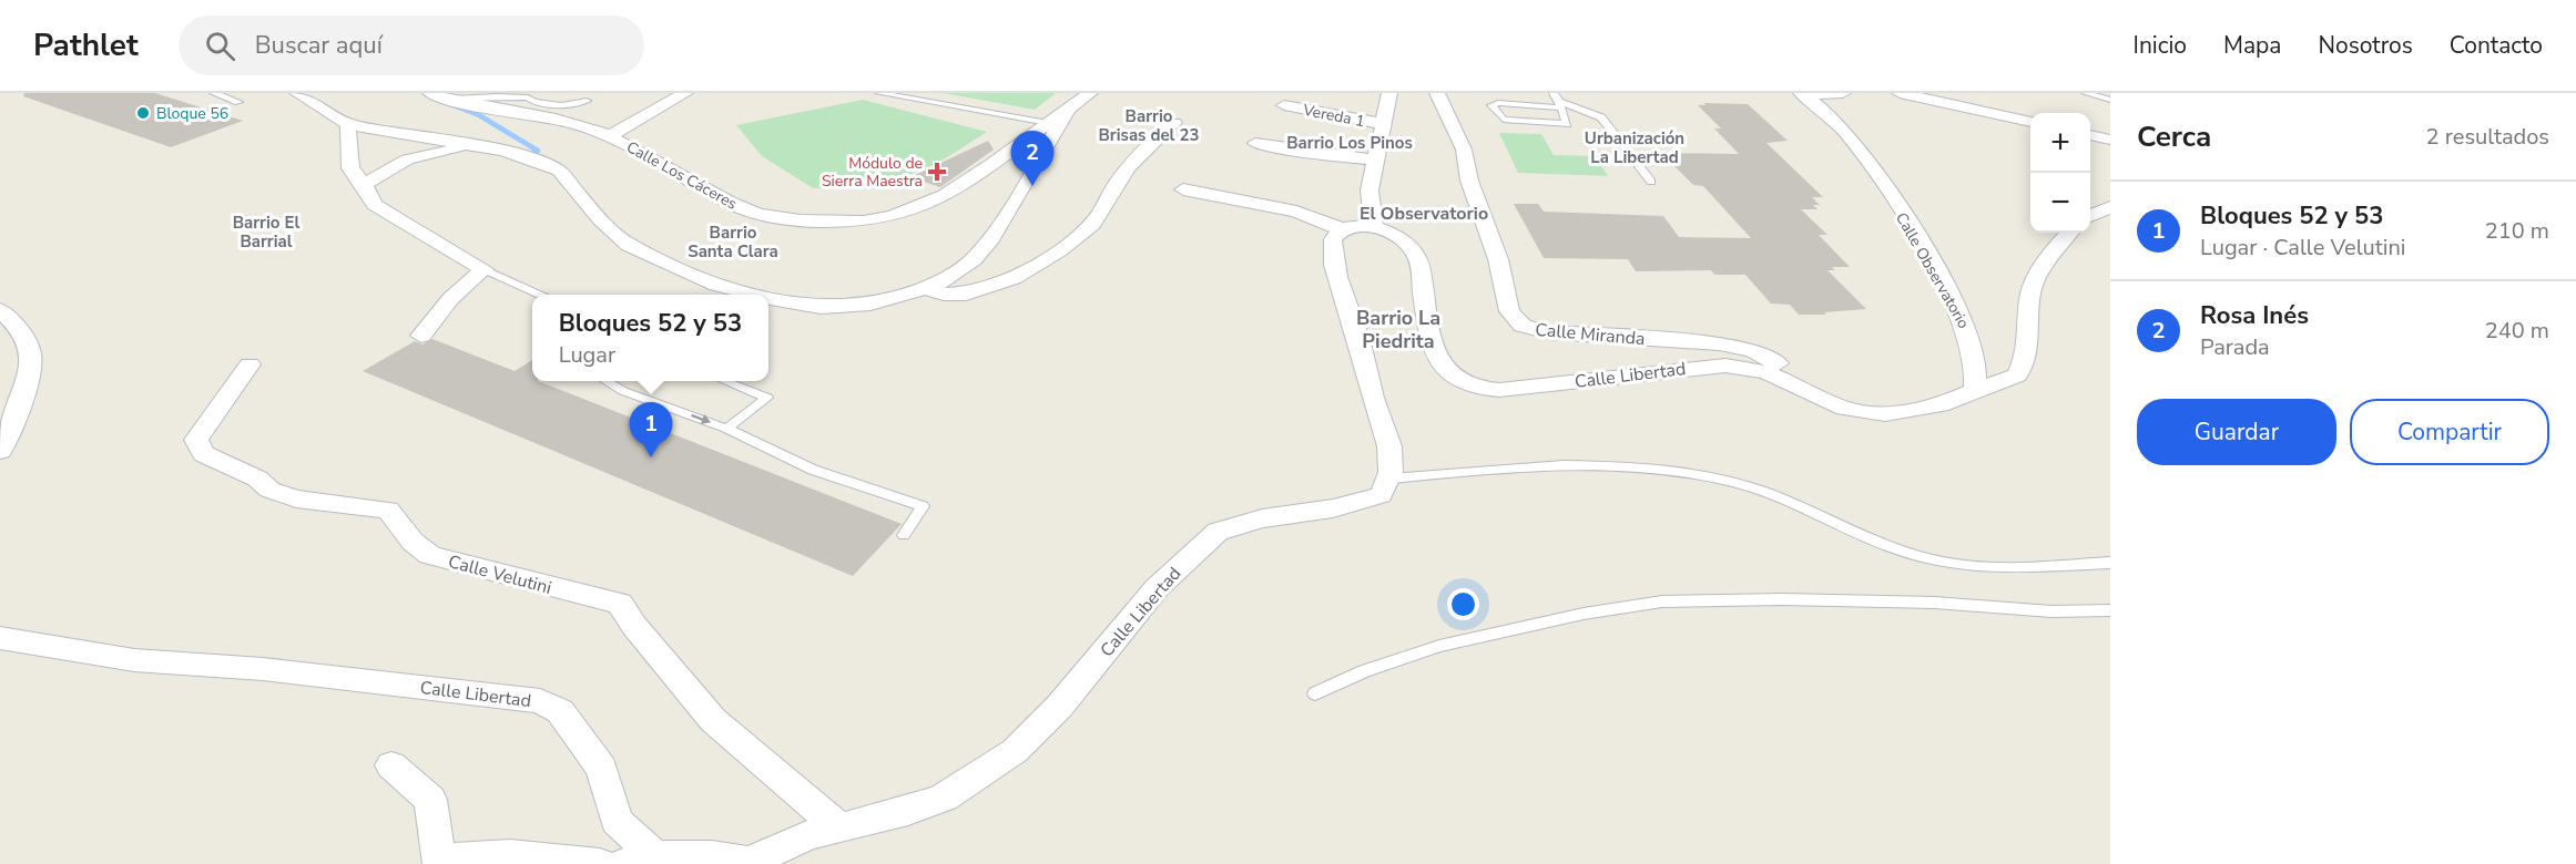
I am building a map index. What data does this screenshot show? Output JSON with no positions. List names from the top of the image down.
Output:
{
  "streets": {
    "street": [
      "Vereda 1",
      "Calle Los Cáceres",
      "Calle Observatorio",
      "Calle Miranda",
      "Calle Libertad",
      "Calle Velutini"
    ]
  },
  "crossings": [
    ["Calle Observatorio", "Calle Libertad"],
    ["Calle Miranda", "Calle Libertad"],
    ["Calle Libertad", "Calle Velutini"]
  ],
  "districts": [
    "Barrio Brisas del 23",
    "Urbanización La Libertad",
    "Barrio Los Pinos",
    "El Observatorio",
    "Barrio El Barrial",
    "Barrio Santa Clara",
    "Barrio La Piedrita"
  ],
  "places": {
    "other": ["Bloque 56"],
    "health": ["Módulo de Sierra Maestra"]
  },
  "page": {
    "header": "Pathlet",
    "search": "Buscar aquí",
    "nav": [
      "Inicio",
      "Mapa",
      "Nosotros",
      "Contacto"
    ],
    "heading": ["Cerca", "2 resultados"],
    "map_buttons": ["+", "−"],
    "pins": ["2", "1"],
    "list": [
      {
        "mark": "1",
        "name": "Bloques 52 y 53",
        "note": "Lugar · Calle Velutini",
        "value": "210 m"
      },
      {
        "mark": "2",
        "name": "Rosa Inés",
        "note": "Parada",
        "value": "240 m"
      }
    ],
    "popup": ["Bloques 52 y 53", "Lugar"],
    "buttons": ["Guardar", "Compartir"]
  }
}
